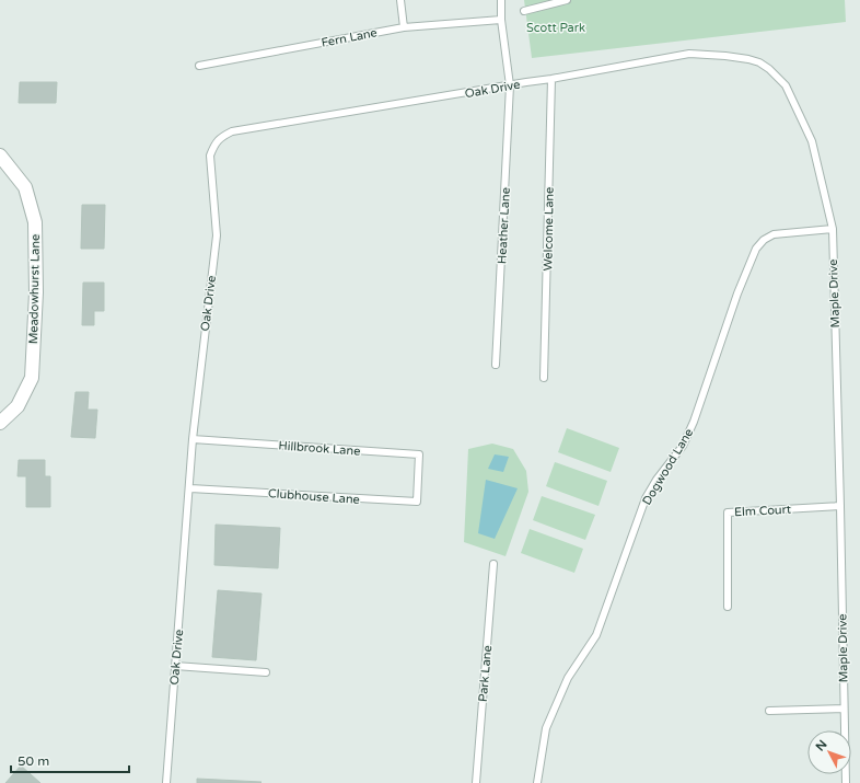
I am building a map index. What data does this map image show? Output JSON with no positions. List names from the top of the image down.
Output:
{
  "streets": {
    "street": ["Meadowhurst Lane"],
    "lane": [
      "Fern Lane",
      "Oak Drive",
      "Heather Lane",
      "Welcome Lane",
      "Maple Drive",
      "Hillbrook Lane",
      "Dogwood Lane",
      "Clubhouse Lane",
      "Elm Court",
      "Park Lane"
    ]
  },
  "crossings": [
    ["Fern Lane", "Heather Lane"],
    ["Oak Drive", "Heather Lane"],
    ["Oak Drive", "Maple Drive"],
    ["Oak Drive", "Hillbrook Lane"],
    ["Oak Drive", "Clubhouse Lane"],
    ["Welcome Lane", "Maple Drive"],
    ["Maple Drive", "Dogwood Lane"],
    ["Maple Drive", "Elm Court"],
    ["Hillbrook Lane", "Clubhouse Lane"]
  ],
  "parks": ["Scott Park"],
  "scale_bar": "50 m",
  "north": "top left"
}
